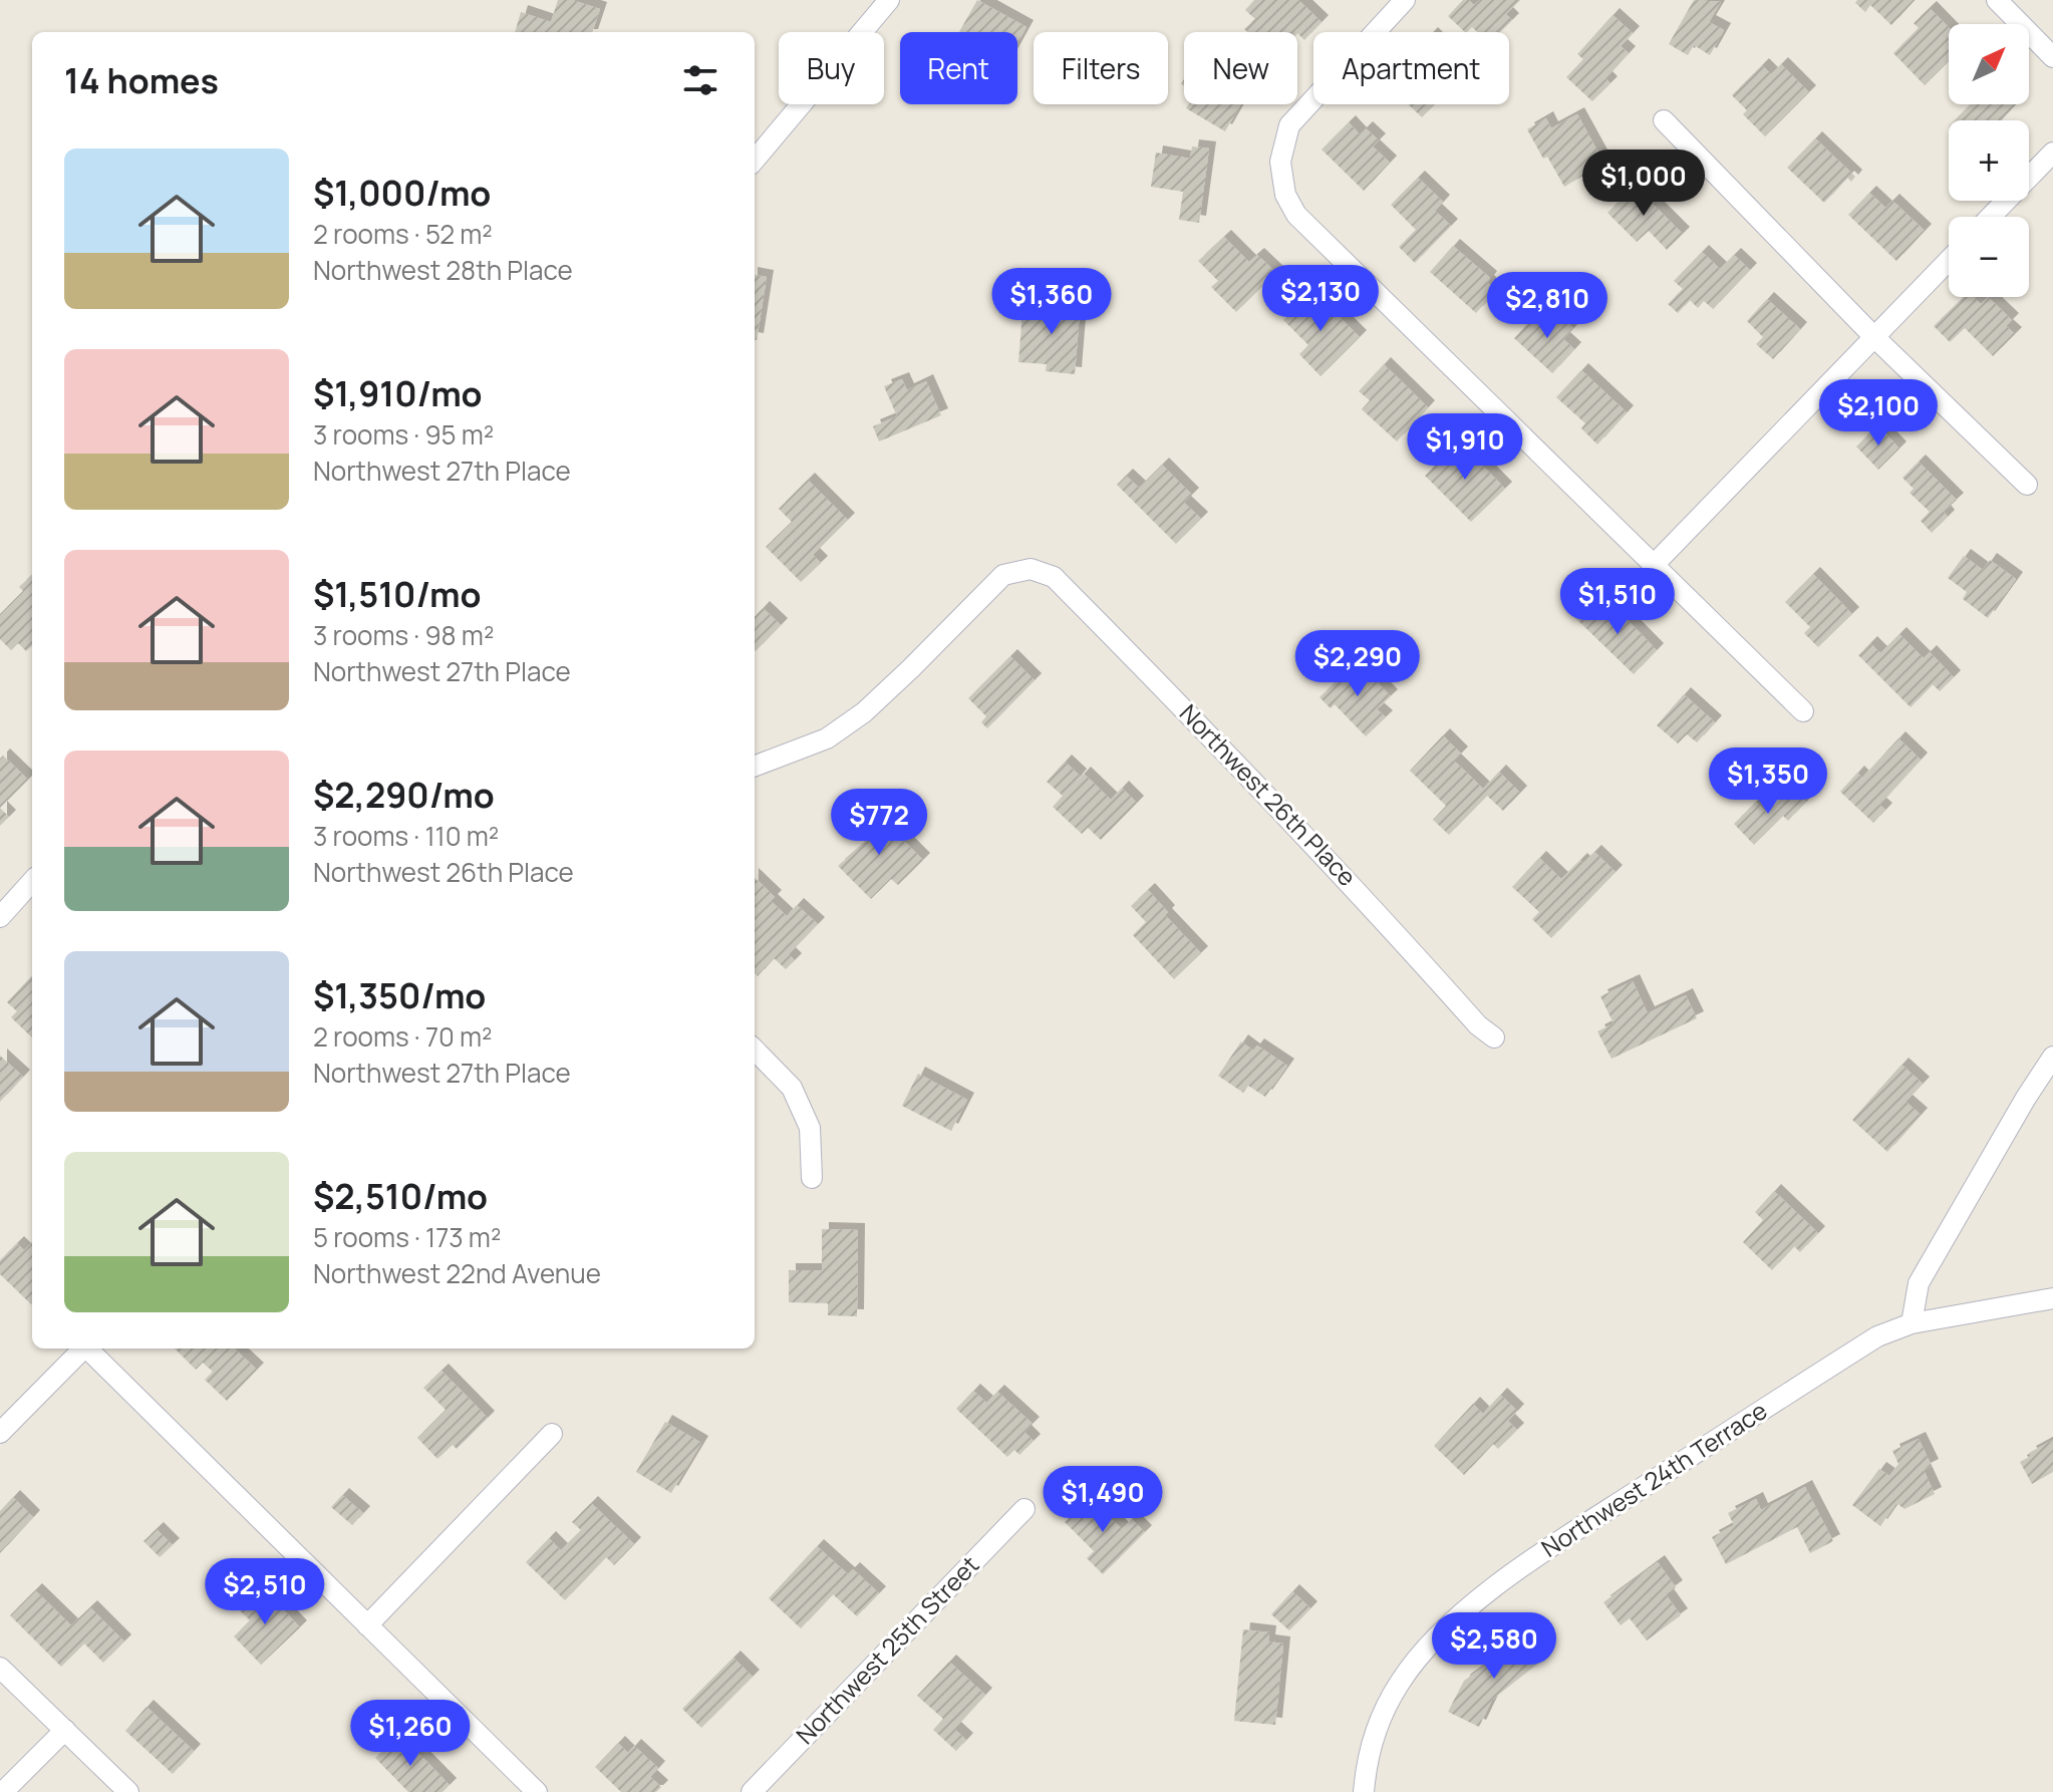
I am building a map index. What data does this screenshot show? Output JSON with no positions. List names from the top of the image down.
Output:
{
  "streets": {
    "street": ["Northwest 26th Place", "Northwest 24th Terrace", "Northwest 25th Street"]
  },
  "north": "top right",
  "page": {
    "map_buttons": ["+", "−"],
    "chip": [
      "Buy",
      "Rent",
      "Filters",
      "New",
      "Apartment"
    ],
    "heading": "14 homes",
    "list": [
      {
        "name": "$1,000/mo",
        "note": "2 rooms · 52 m² · Northwest 28th Place"
      },
      {
        "name": "$1,910/mo",
        "note": "3 rooms · 95 m² · Northwest 27th Place"
      },
      {
        "name": "$1,510/mo",
        "note": "3 rooms · 98 m² · Northwest 27th Place"
      },
      {
        "name": "$2,290/mo",
        "note": "3 rooms · 110 m² · Northwest 26th Place"
      },
      {
        "name": "$1,350/mo",
        "note": "2 rooms · 70 m² · Northwest 27th Place"
      },
      {
        "name": "$2,510/mo",
        "note": "5 rooms · 173 m² · Northwest 22nd Avenue"
      }
    ],
    "price": [
      "$1,000",
      "$2,130",
      "$1,360",
      "$2,810",
      "$2,100",
      "$1,910",
      "$1,510",
      "$2,290",
      "$1,350",
      "$772",
      "$1,490",
      "$2,510",
      "$2,580",
      "$1,260"
    ]
  }
}
